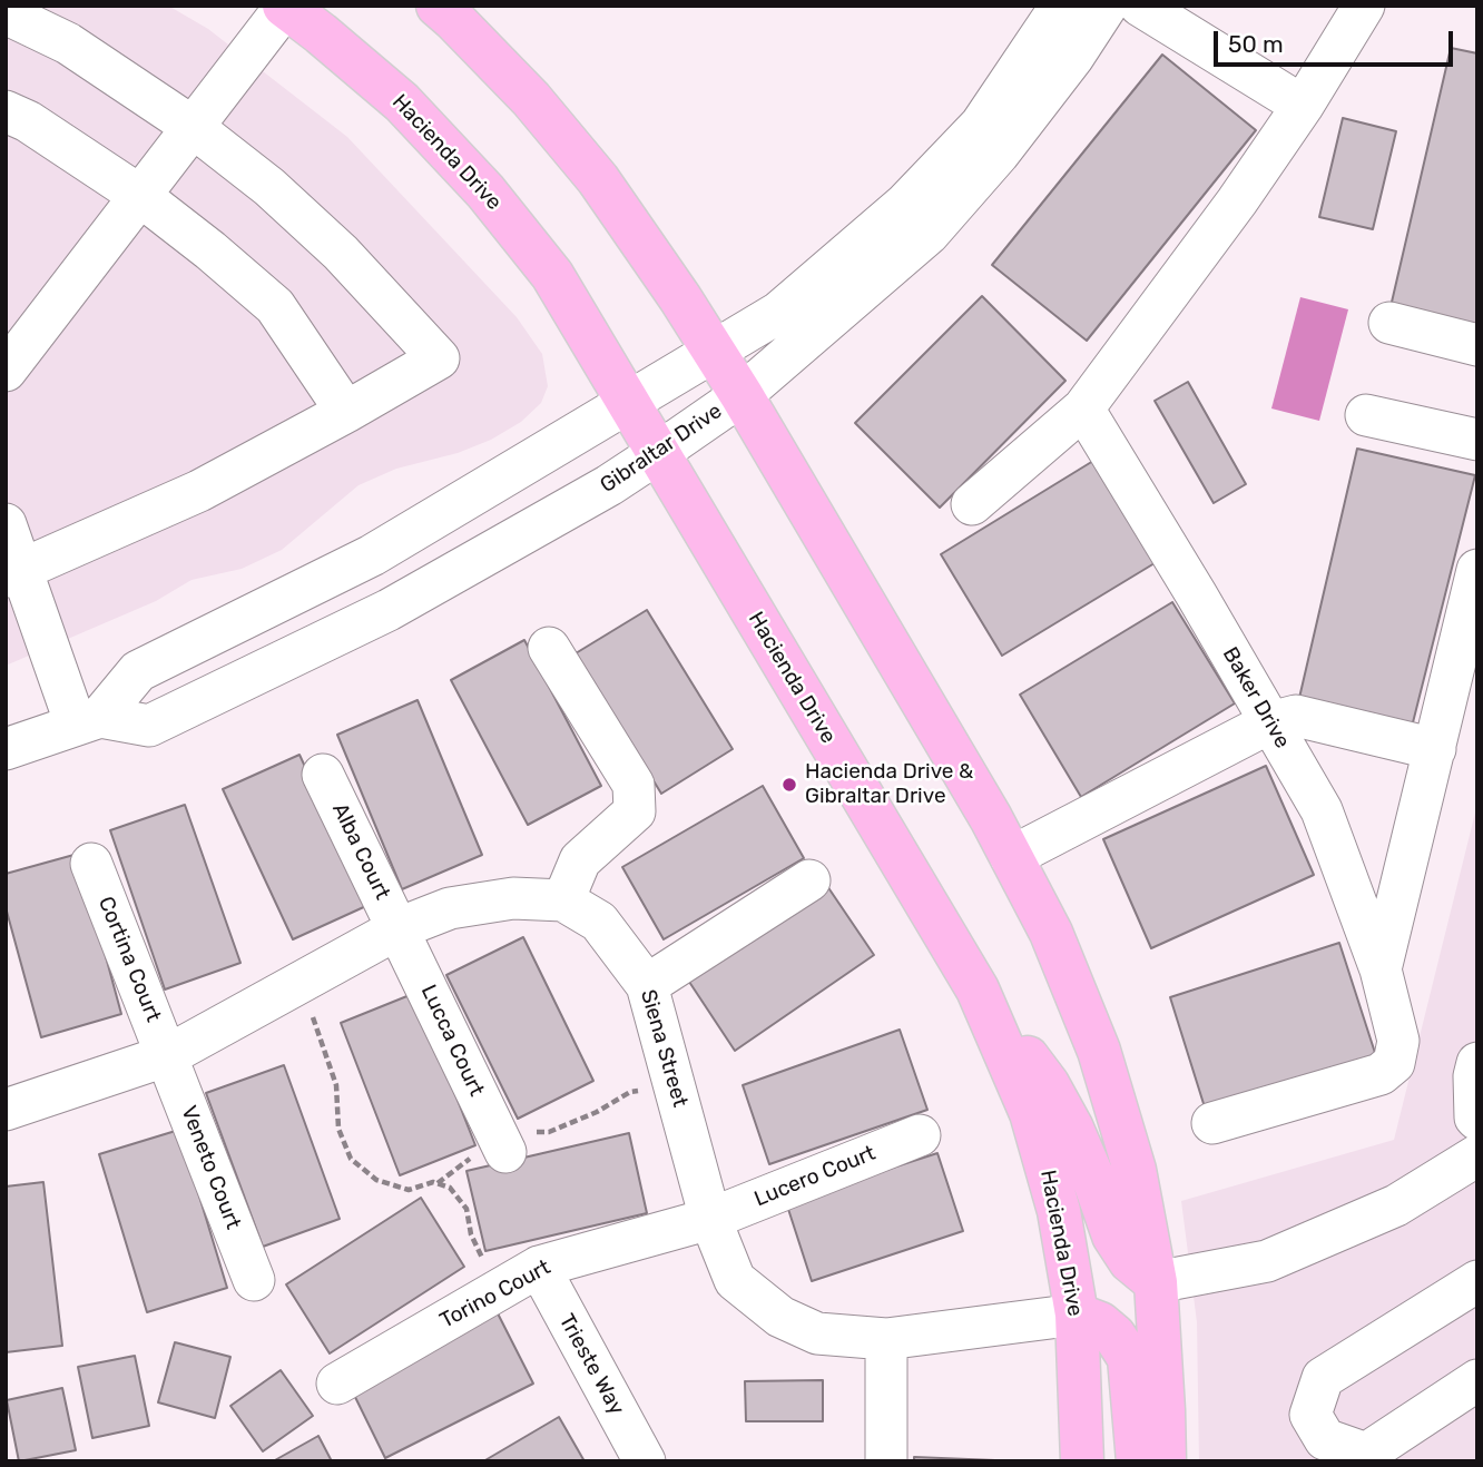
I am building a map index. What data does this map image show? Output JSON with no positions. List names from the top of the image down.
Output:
{
  "streets": {
    "main road": ["Hacienda Drive"],
    "street": [
      "Gibraltar Drive",
      "Baker Drive",
      "Alba Court",
      "Cortina Court",
      "Lucca Court",
      "Siena Street",
      "Veneto Court",
      "Lucero Court",
      "Torino Court",
      "Trieste Way"
    ]
  },
  "crossings": [
    ["Hacienda Drive", "Gibraltar Drive"],
    ["Hacienda Drive", "Siena Street"],
    ["Alba Court", "Lucca Court"],
    ["Alba Court", "Siena Street"],
    ["Cortina Court", "Siena Street"],
    ["Cortina Court", "Veneto Court"],
    ["Lucca Court", "Siena Street"],
    ["Siena Street", "Veneto Court"],
    ["Siena Street", "Lucero Court"],
    ["Siena Street", "Torino Court"],
    ["Lucero Court", "Torino Court"],
    ["Torino Court", "Trieste Way"]
  ],
  "places": ["Hacienda Drive & Gibraltar Drive"],
  "scale_bar": "50 m"
}
